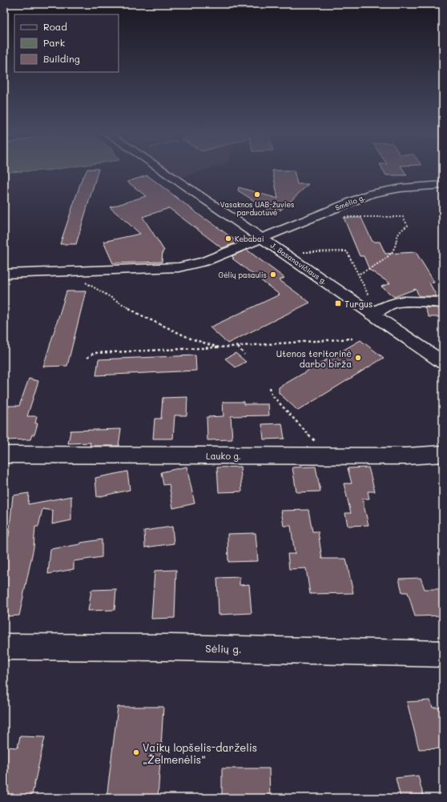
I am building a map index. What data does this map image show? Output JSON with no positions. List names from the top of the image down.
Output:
{
  "streets": {
    "street": [
      "Smėlio g.",
      "J. Basanavičiaus g.",
      "Lauko g.",
      "Sėlių g."
    ]
  },
  "crossings": [
    ["Smėlio g.", "J. Basanavičiaus g."]
  ],
  "places": {
    "other": [
      "Vasaknos UAB-žuvies parduotuvė",
      "Kebabai",
      "Gėlių pasaulis",
      "Utenos teritorinė darbo birža",
      "Vaikų lopšelis-darželis „Želmenėlis“"
    ],
    "transit": ["Turgus"]
  },
  "legend": ["Road", "Park", "Building"]
}
